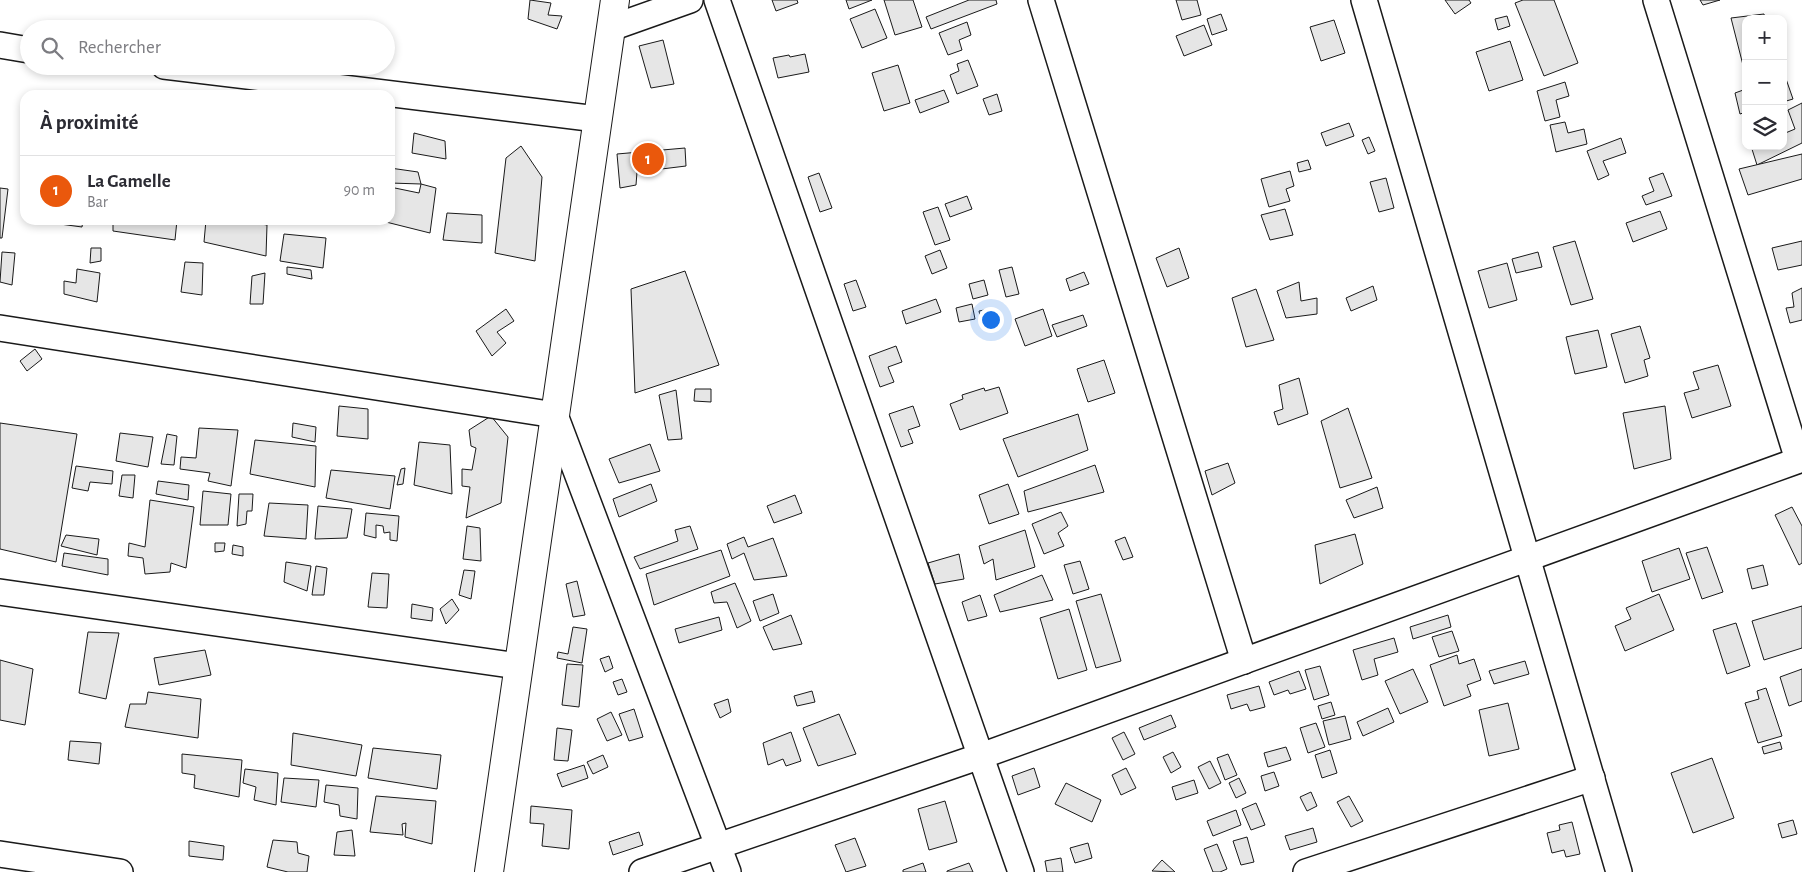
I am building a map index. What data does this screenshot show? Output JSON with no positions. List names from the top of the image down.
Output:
{
  "page": {
    "map_buttons": ["+", "−"],
    "search": "Rechercher",
    "heading": "À proximité",
    "pins": "1",
    "list": [
      {
        "mark": "1",
        "name": "La Gamelle",
        "note": "Bar",
        "value": "90 m"
      }
    ]
  }
}
